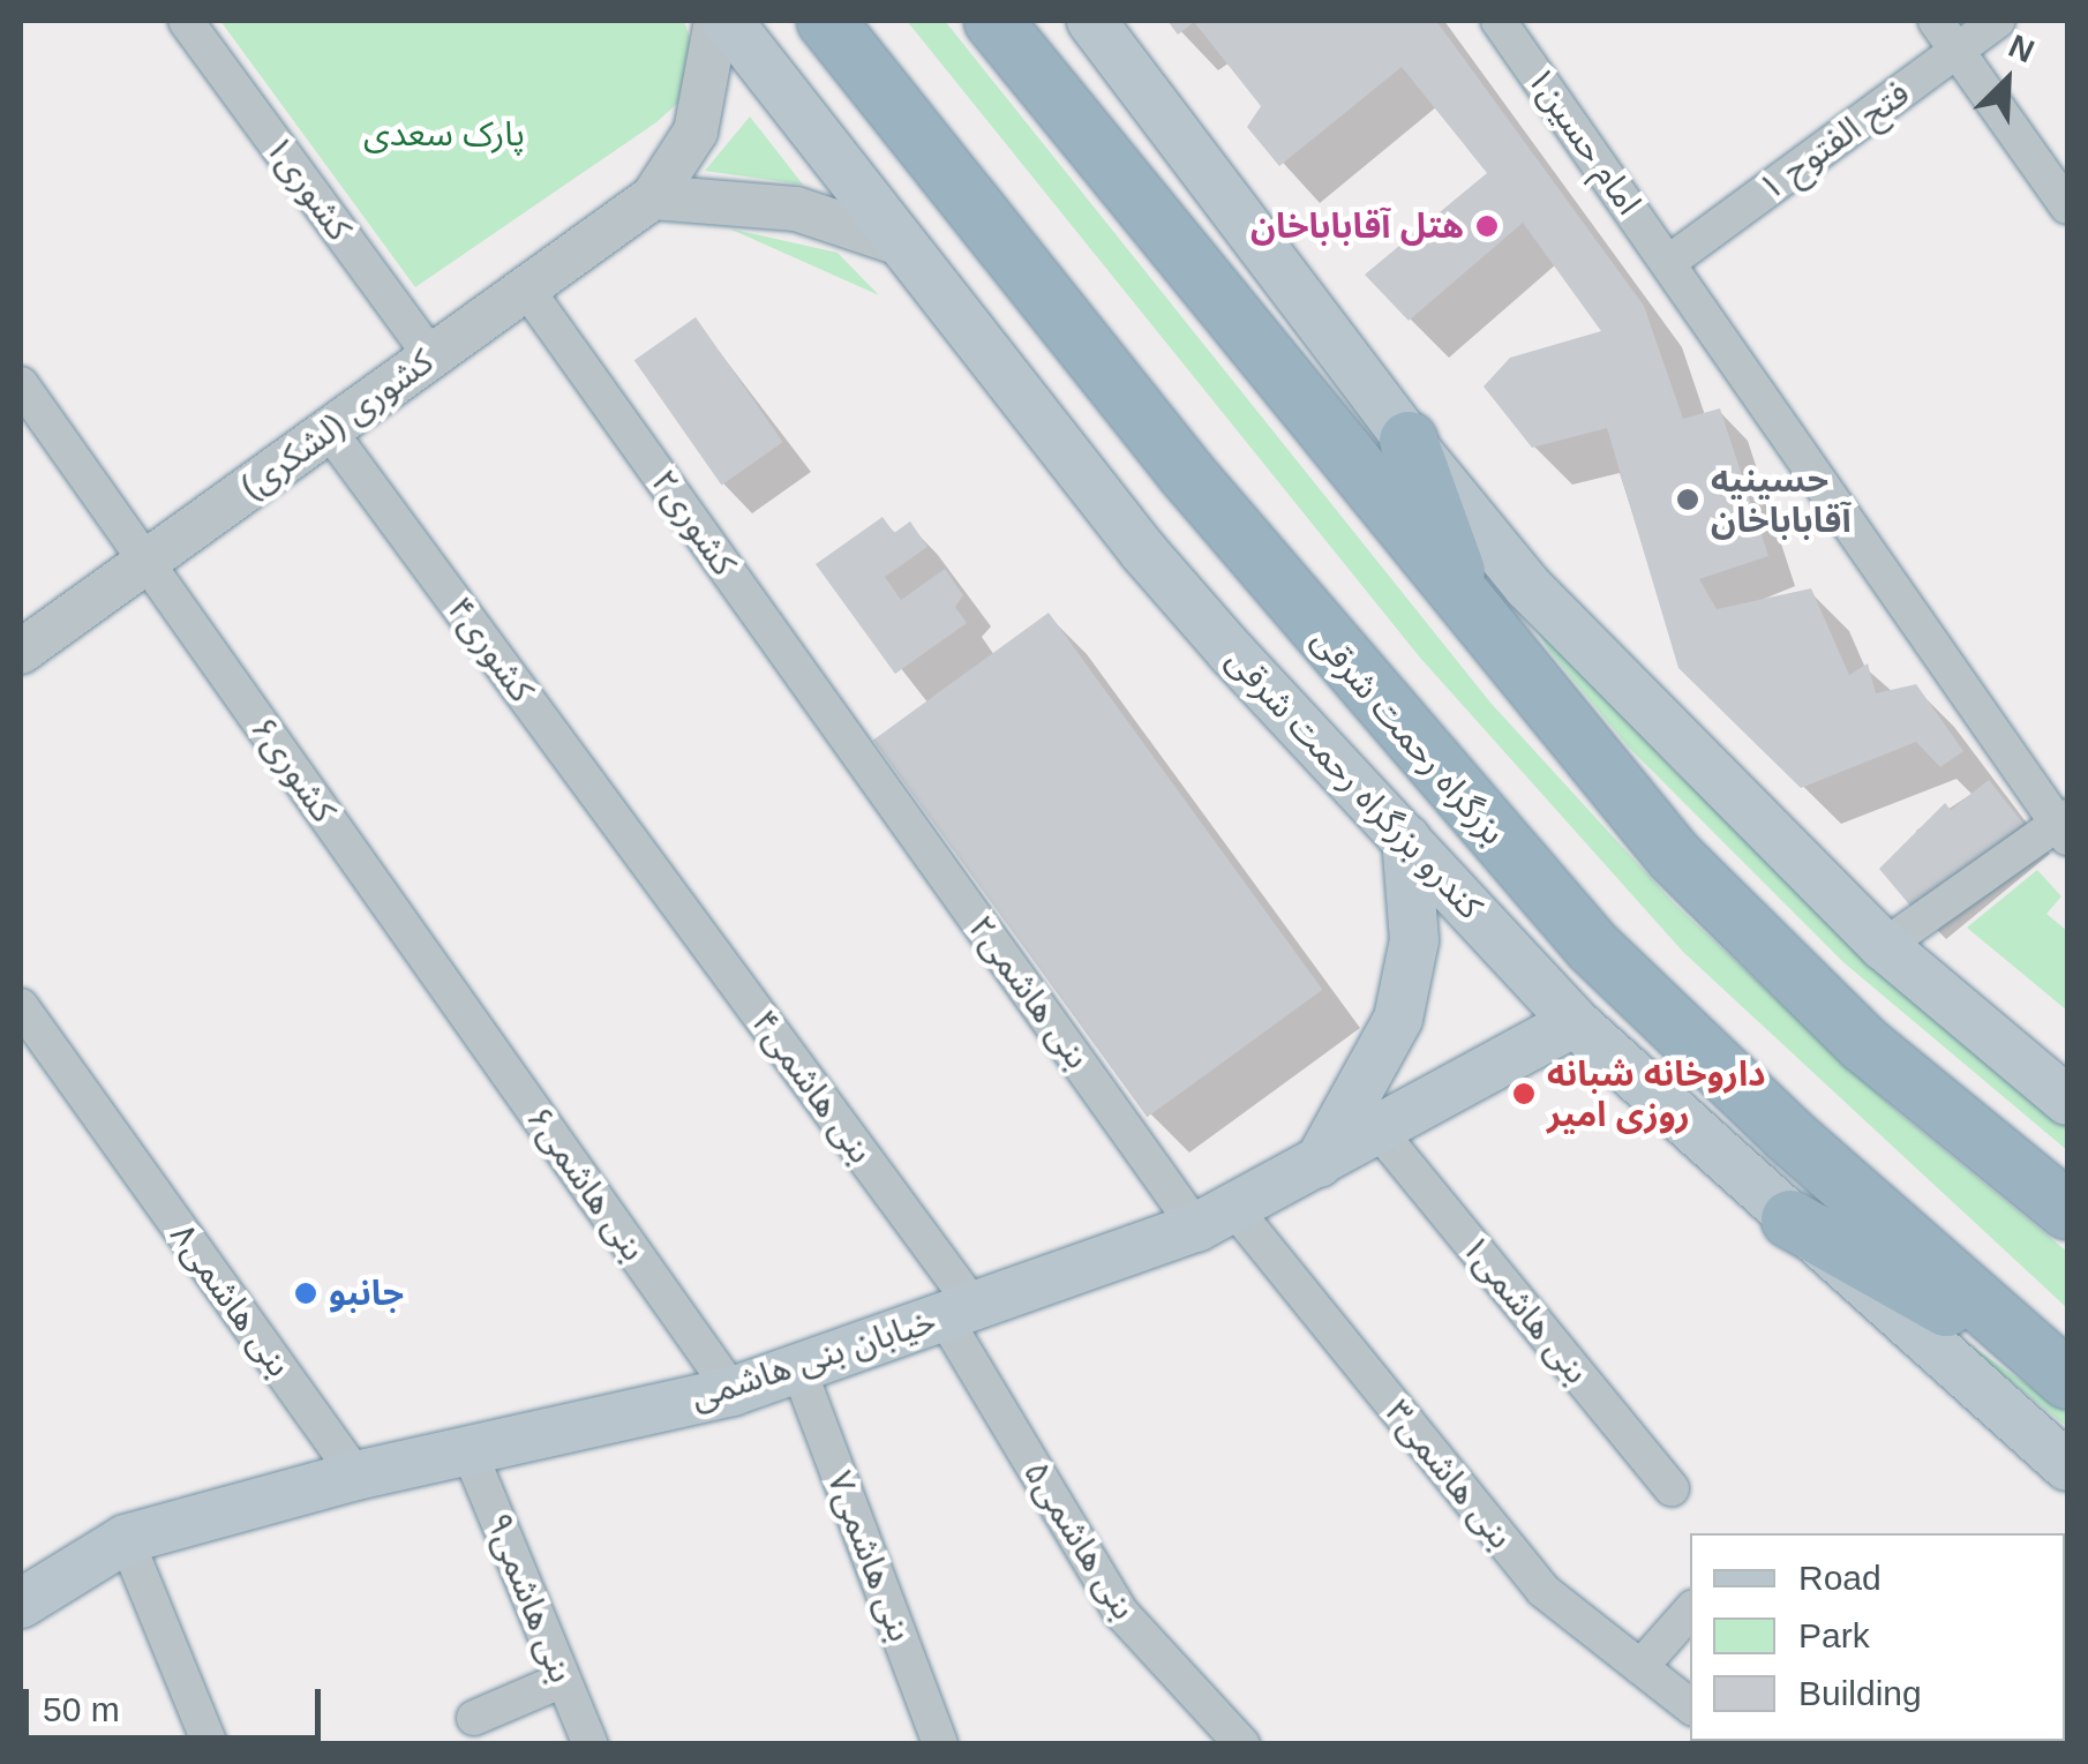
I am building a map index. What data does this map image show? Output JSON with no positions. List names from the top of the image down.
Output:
{
  "streets": {
    "highway": ["بزرگراه رحمت شرقی"],
    "main road": ["کندرو بزرگراه رحمت شرقی", "خیابان بنی هاشمی"],
    "street": [
      "امام حسین۱",
      "فتح الفتوح ۱",
      "۱کشوری",
      "کشوری (لشکری)",
      "کشوری۲",
      "کشوری۴",
      "کشوری۶",
      "۲بنی هاشمی",
      "۴بنی هاشمی",
      "۶بنی هاشمی",
      "۸بنی هاشمی",
      "بنی هاشمی۱",
      "بنی هاشمی۳",
      "بنی هاشمی۵",
      "بنی هاشمی۷",
      "بنی هاشمی۹"
    ]
  },
  "crossings": [
    ["امام حسین۱", "فتح الفتوح ۱"],
    ["۱کشوری", "کشوری (لشکری)"],
    ["کشوری (لشکری)", "کشوری۲"],
    ["کشوری (لشکری)", "کشوری۴"],
    ["کشوری (لشکری)", "کشوری۶"],
    ["کشوری۲", "۲بنی هاشمی"],
    ["کشوری۴", "۴بنی هاشمی"],
    ["کشوری۶", "۶بنی هاشمی"],
    ["کندرو بزرگراه رحمت شرقی", "خیابان بنی هاشمی"],
    ["۲بنی هاشمی", "خیابان بنی هاشمی"],
    ["۲بنی هاشمی", "بنی هاشمی۳"],
    ["۴بنی هاشمی", "خیابان بنی هاشمی"],
    ["۴بنی هاشمی", "بنی هاشمی۵"],
    ["۶بنی هاشمی", "خیابان بنی هاشمی"],
    ["۸بنی هاشمی", "خیابان بنی هاشمی"],
    ["بنی هاشمی۱", "خیابان بنی هاشمی"],
    ["خیابان بنی هاشمی", "بنی هاشمی۳"],
    ["خیابان بنی هاشمی", "بنی هاشمی۵"],
    ["خیابان بنی هاشمی", "بنی هاشمی۷"],
    ["خیابان بنی هاشمی", "بنی هاشمی۹"]
  ],
  "parks": ["پارک سعدی"],
  "places": [
    "هتل آقاباباخان",
    "حسینیه آقاباباخان",
    "داروخانه شبانه روزی امیر",
    "جانبو"
  ],
  "legend": ["Road", "Park", "Building"],
  "scale_bar": "50 m",
  "north": "top right"
}
